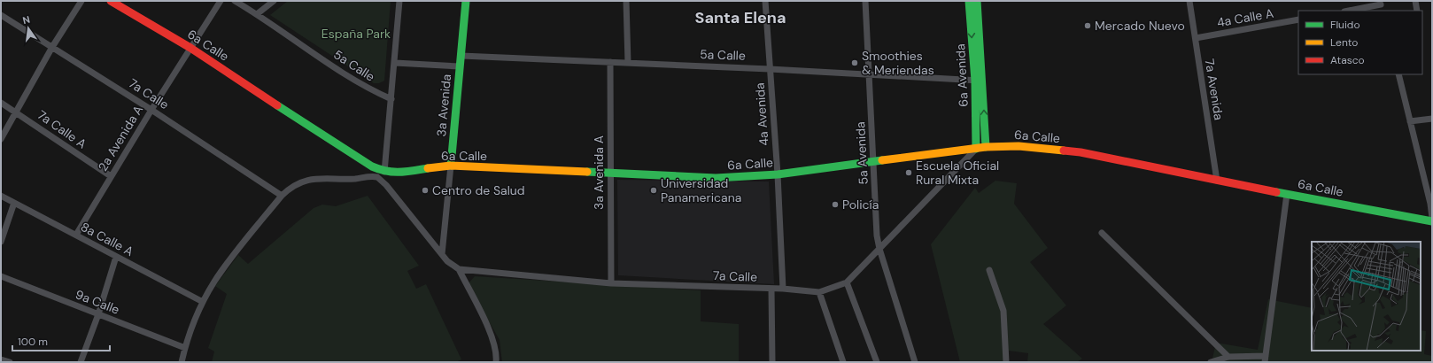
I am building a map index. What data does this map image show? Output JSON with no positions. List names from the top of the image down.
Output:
{
  "streets": {
    "main road": ["6a Calle", "6a Avenida", "3a Avenida"],
    "street": [
      "4a Calle A",
      "5a Calle",
      "7a Avenida",
      "7a Calle",
      "4a Avenida",
      "7a Calle A",
      "2a Avenida A",
      "5a Avenida",
      "3a Avenida A",
      "8a Calle A",
      "9a Calle"
    ]
  },
  "crossings": [
    ["4a Calle A", "7a Avenida"],
    ["6a Calle", "6a Avenida"],
    ["6a Calle", "7a Avenida"],
    ["6a Calle", "7a Calle"],
    ["6a Calle", "3a Avenida"],
    ["6a Calle", "4a Avenida"],
    ["6a Calle", "2a Avenida A"],
    ["6a Calle", "5a Avenida"],
    ["6a Calle", "3a Avenida A"],
    ["5a Calle", "6a Avenida"],
    ["5a Calle", "3a Avenida"],
    ["5a Calle", "4a Avenida"],
    ["5a Calle", "5a Avenida"],
    ["5a Calle", "3a Avenida A"],
    ["6a Avenida", "7a Calle"],
    ["7a Calle", "4a Avenida"],
    ["7a Calle", "2a Avenida A"],
    ["7a Calle", "5a Avenida"],
    ["7a Calle", "3a Avenida A"],
    ["7a Calle A", "2a Avenida A"],
    ["2a Avenida A", "8a Calle A"]
  ],
  "districts": ["Santa Elena"],
  "parks": ["España Park"],
  "places": [
    "Mercado Nuevo",
    "Smoothies & Meriendas",
    "Escuela Oficial Rural Mixta",
    "Centro de Salud",
    "Universidad Panamericana",
    "Policía"
  ],
  "legend": ["Fluido", "Lento", "Atasco"],
  "scale_bar": "100 m",
  "north": "top"
}
